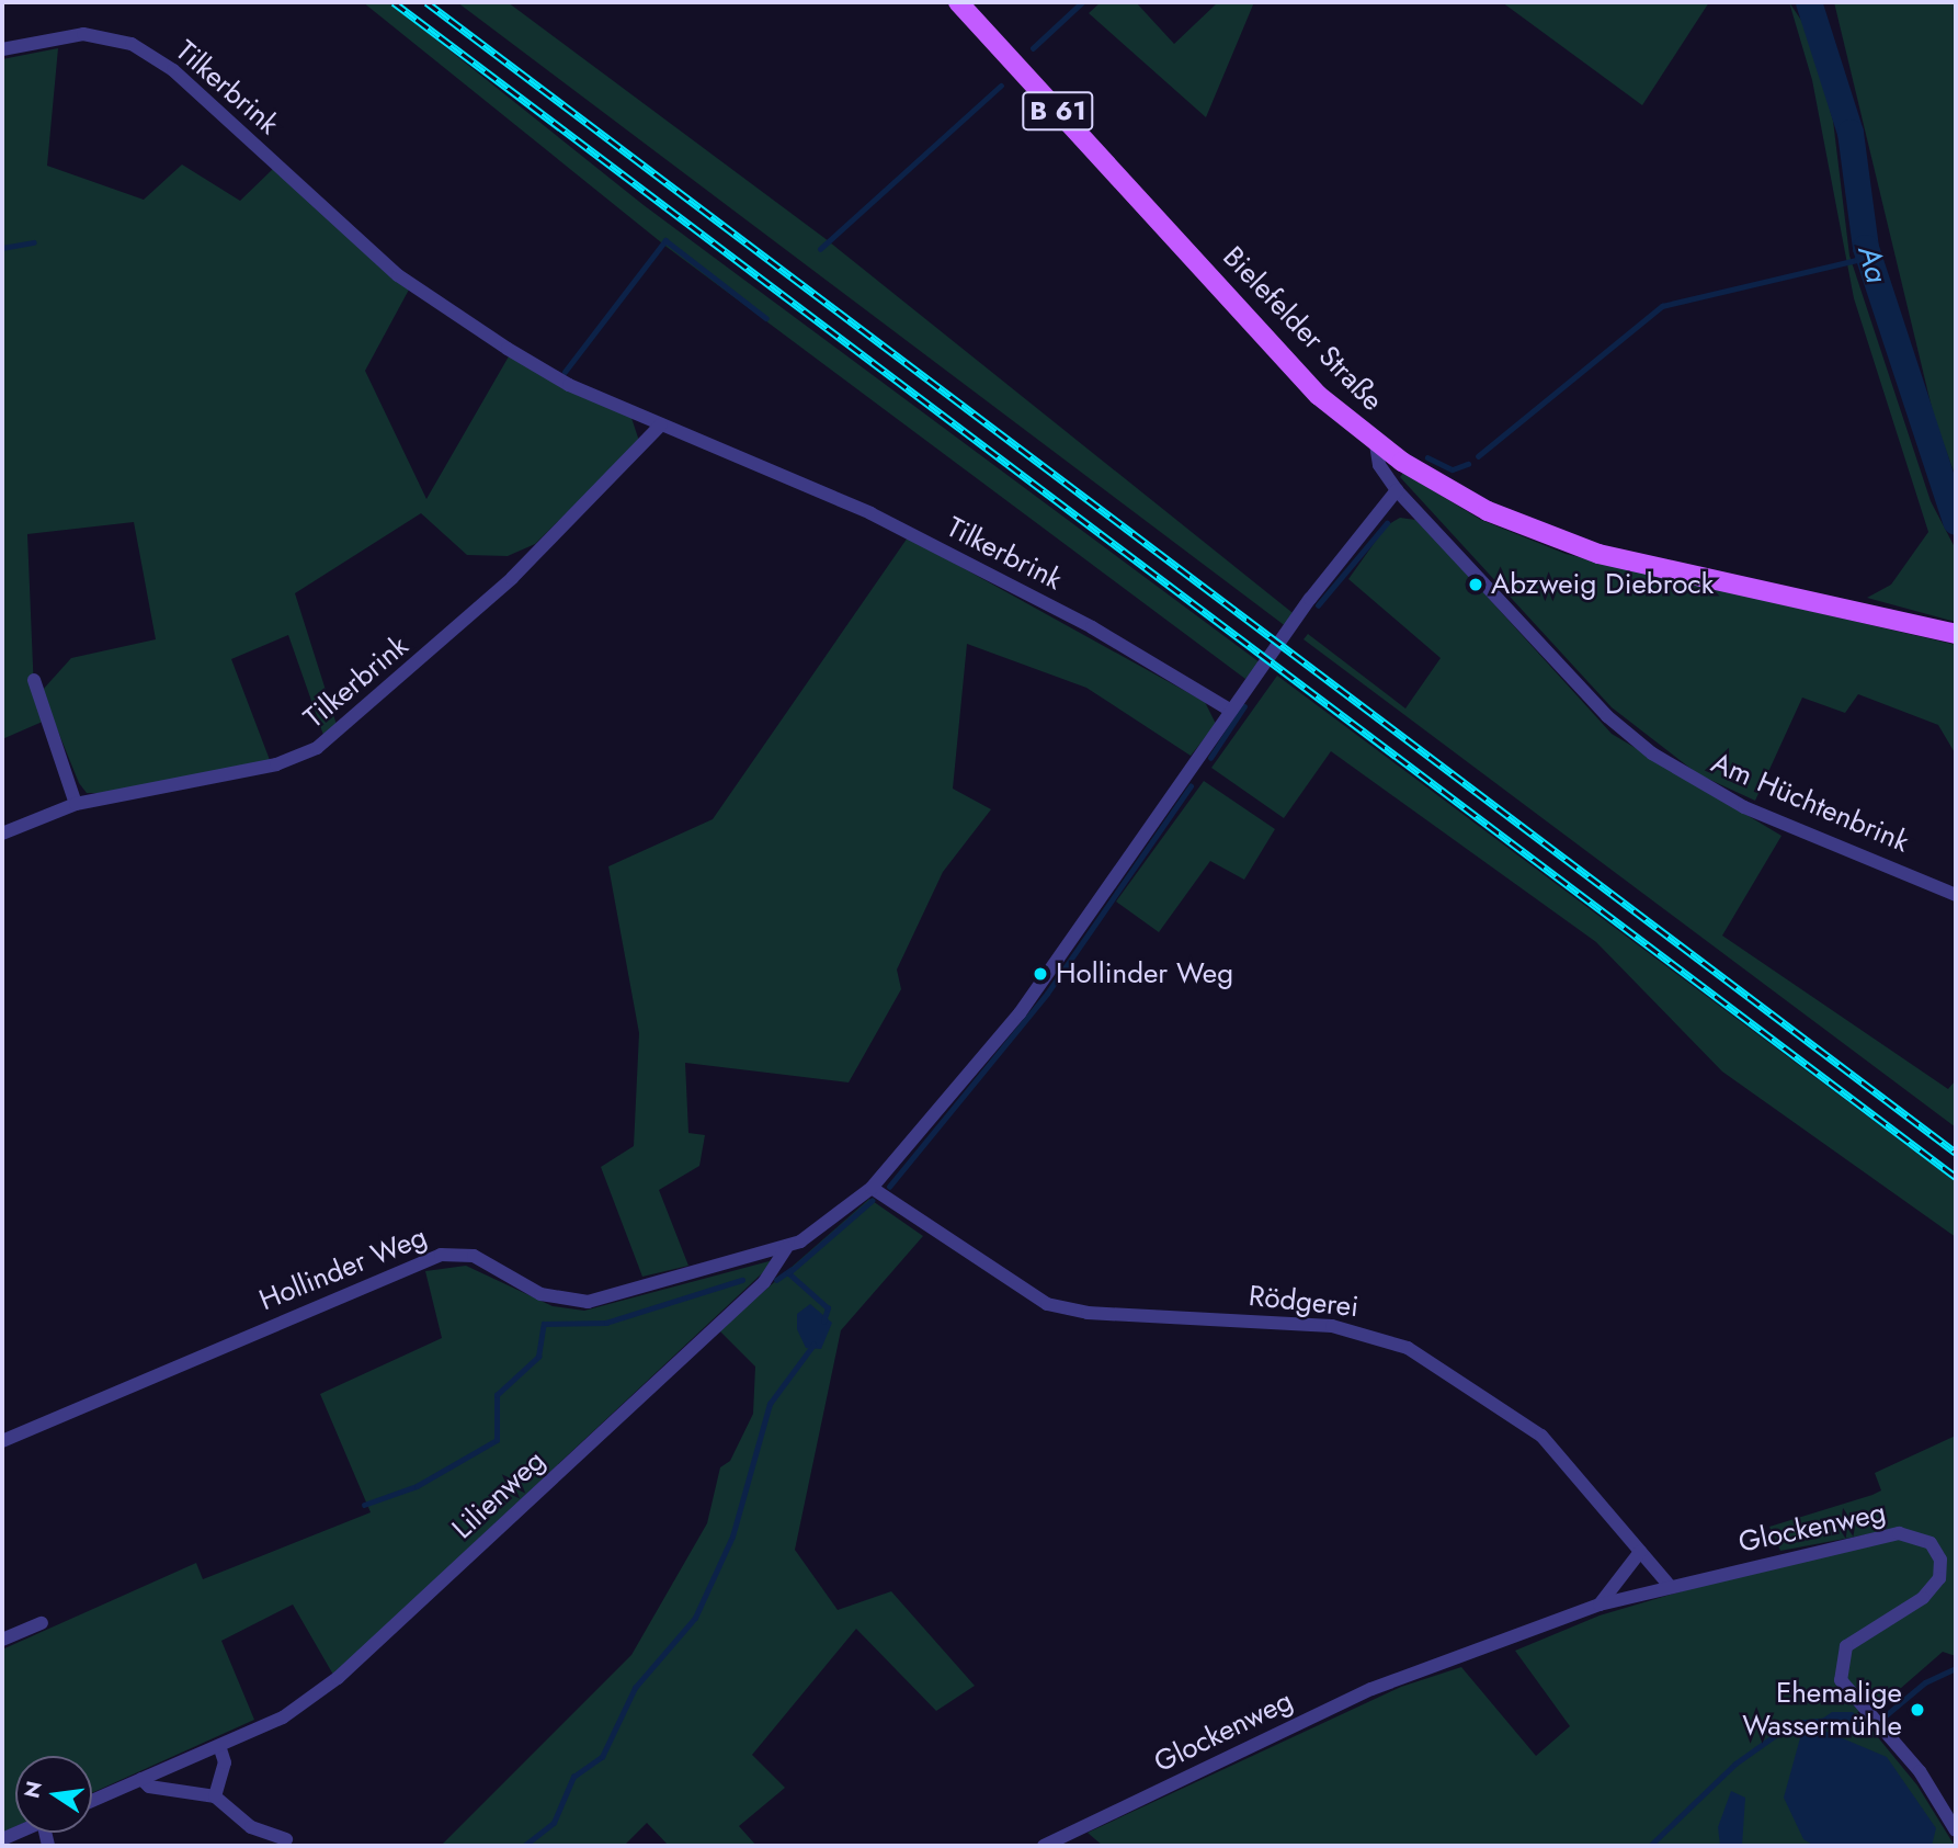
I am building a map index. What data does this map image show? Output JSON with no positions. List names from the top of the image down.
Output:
{
  "streets": {
    "main road": ["B 61", "Bielefelder Straße"],
    "street": [
      "Tilkerbrink",
      "Am Hüchtenbrink",
      "Hollinder Weg",
      "Rödgerei",
      "Lilienweg",
      "Glockenweg"
    ]
  },
  "crossings": [
    ["Tilkerbrink", "Hollinder Weg"],
    ["Bielefelder Straße", "Am Hüchtenbrink"],
    ["Am Hüchtenbrink", "Hollinder Weg"],
    ["Hollinder Weg", "Rödgerei"],
    ["Hollinder Weg", "Lilienweg"],
    ["Rödgerei", "Glockenweg"]
  ],
  "water": ["Aa"],
  "places": ["Abzweig Diebrock", "Hollinder Weg", "Ehemalige Wassermühle"],
  "north": "left"
}
